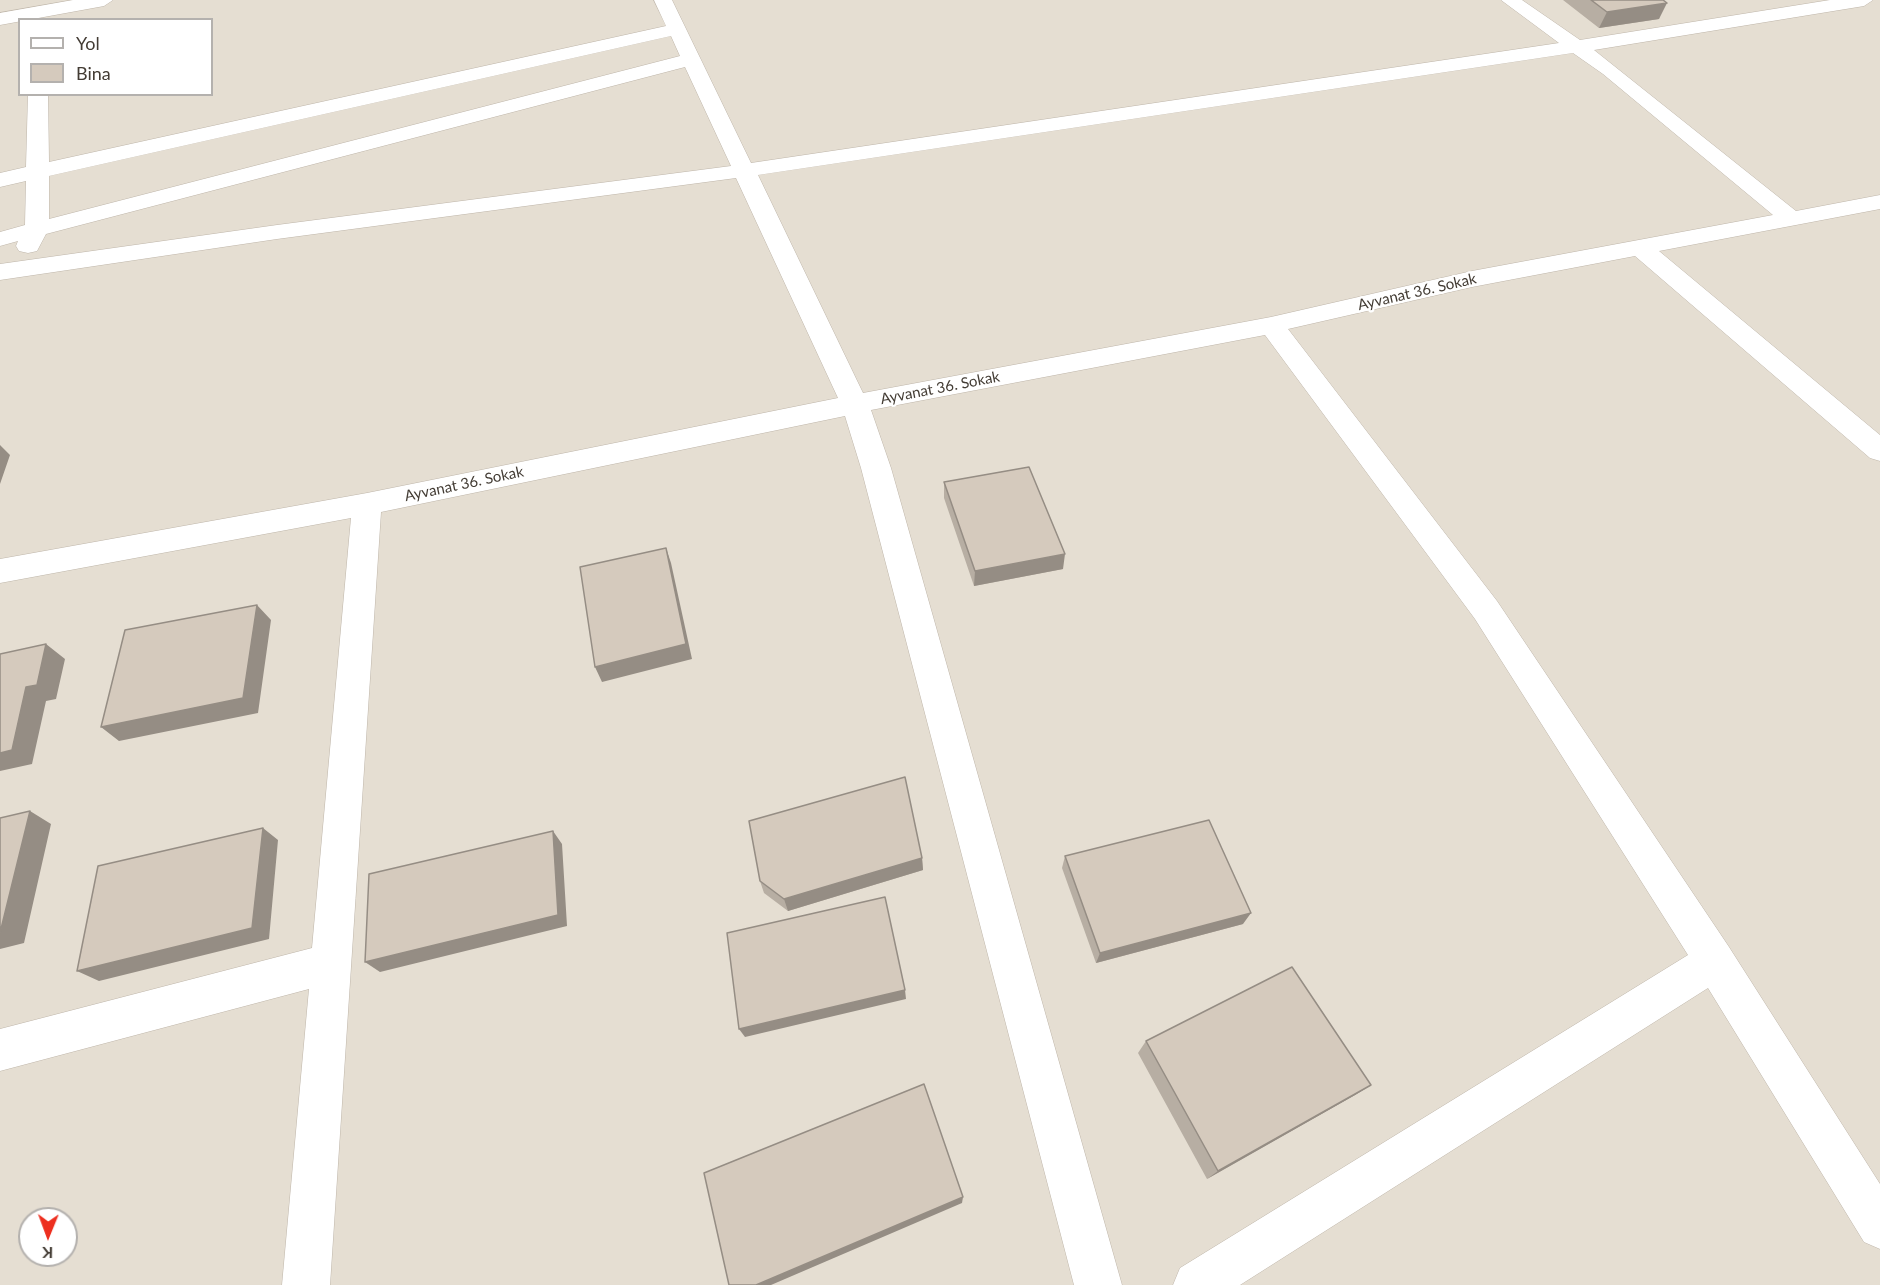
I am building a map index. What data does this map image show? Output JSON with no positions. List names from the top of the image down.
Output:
{
  "streets": {
    "street": ["Ayvanat 36. Sokak"]
  },
  "legend": ["Yol", "Bina"],
  "north": "bottom"
}
